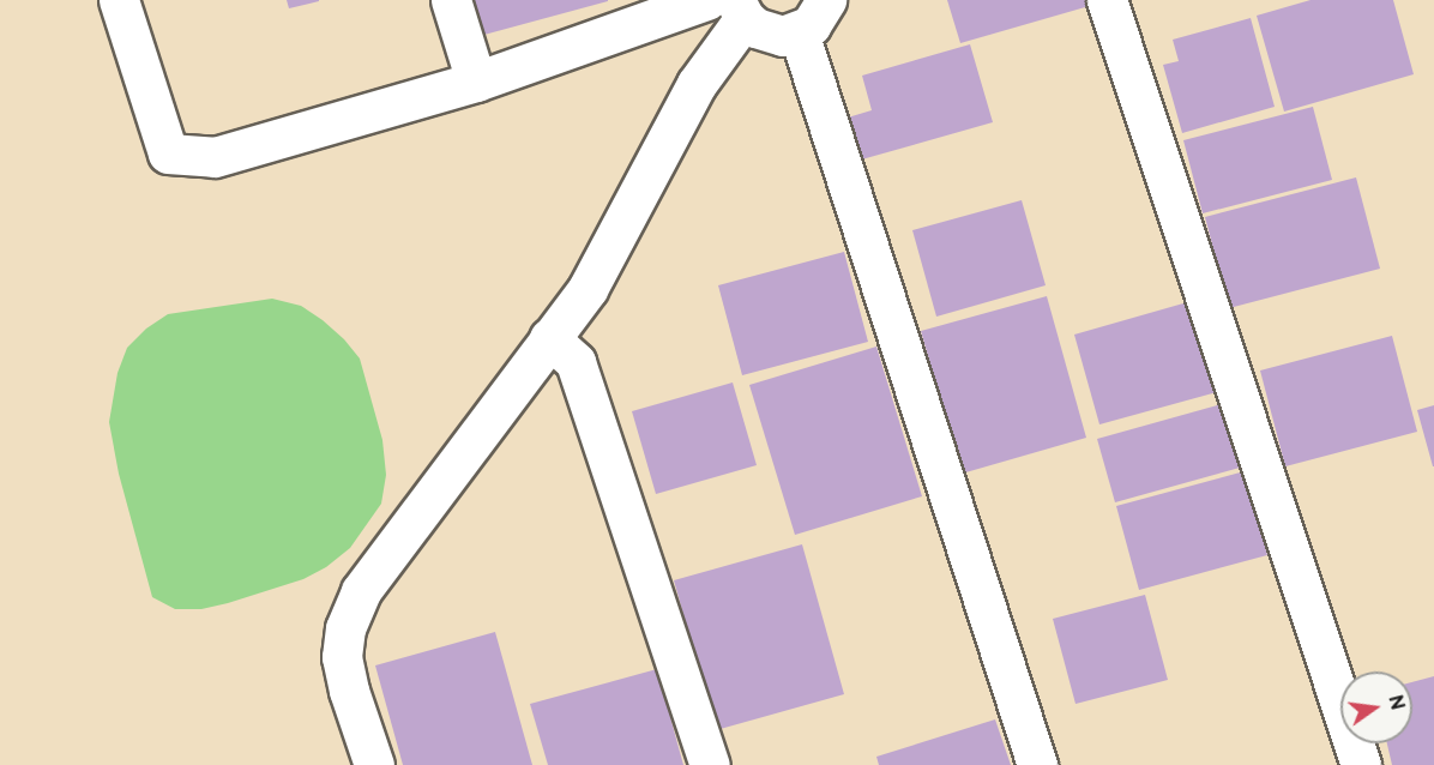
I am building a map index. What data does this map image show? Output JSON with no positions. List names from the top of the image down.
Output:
{
  "north": "right"
}
